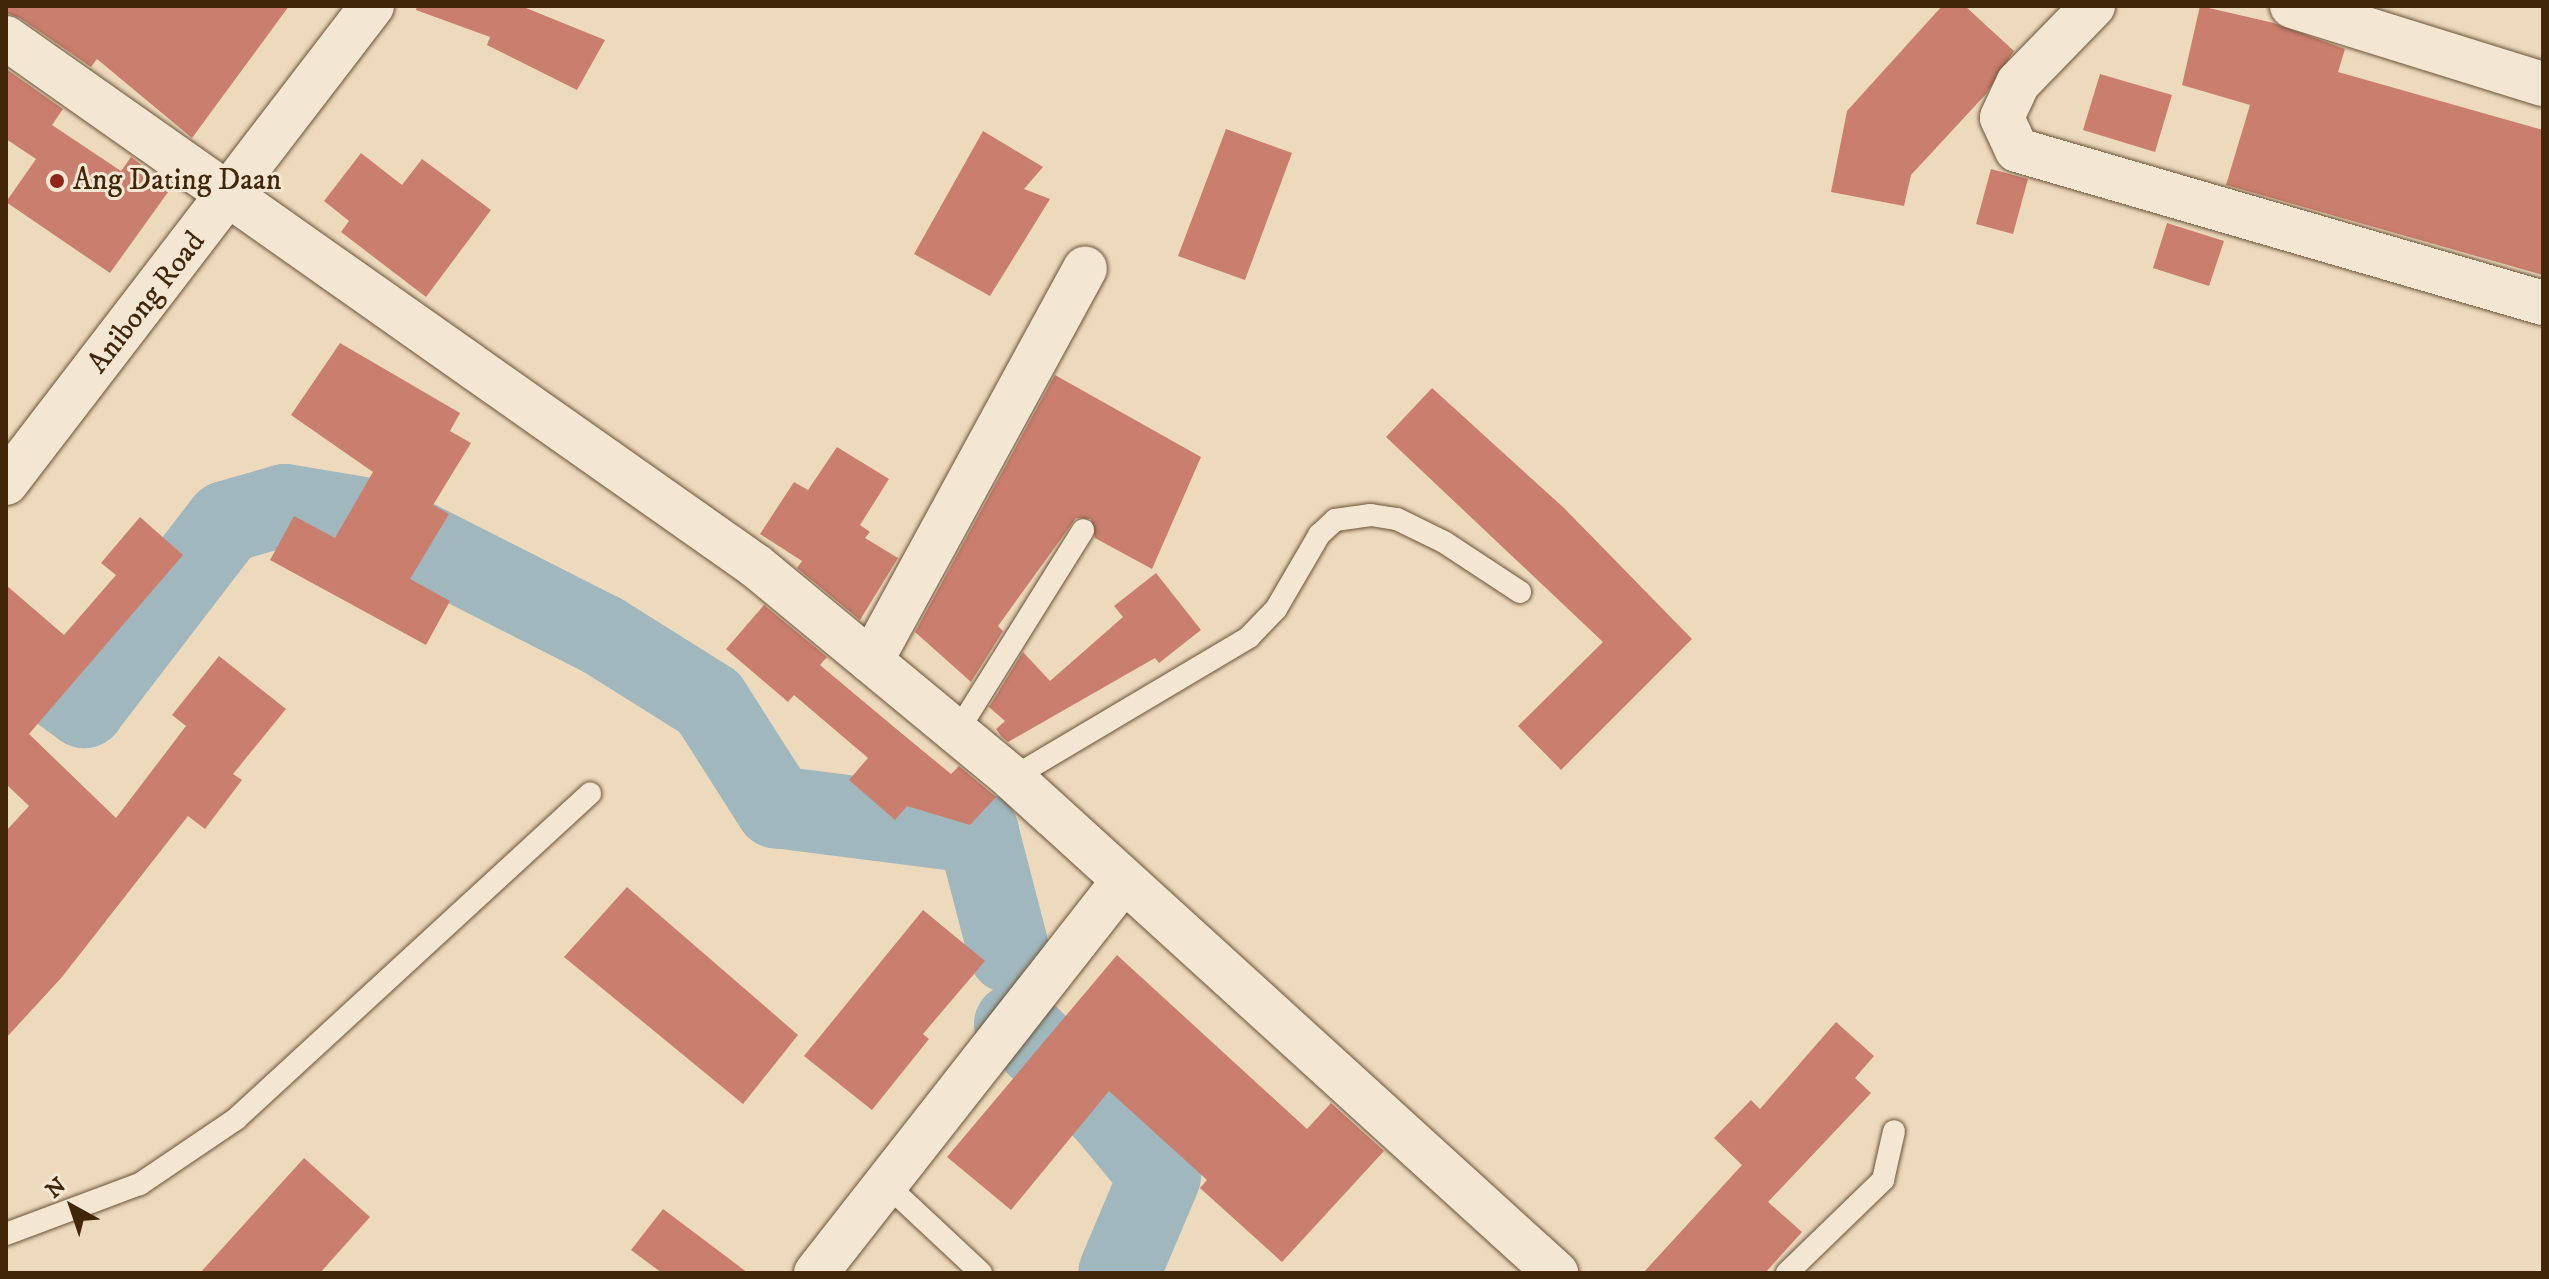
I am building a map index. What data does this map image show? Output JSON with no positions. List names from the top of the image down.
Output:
{
  "streets": {
    "street": ["Anibong Road"]
  },
  "places": ["Ang Dating Daan"],
  "north": "top left"
}
